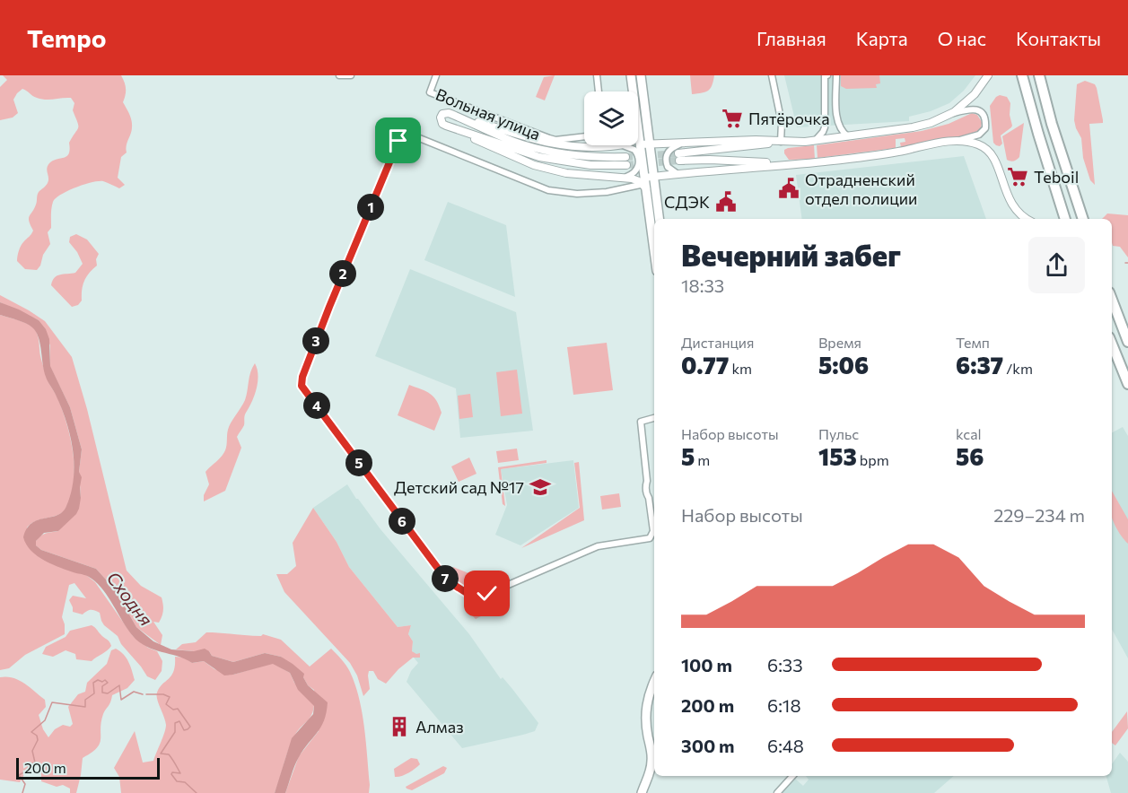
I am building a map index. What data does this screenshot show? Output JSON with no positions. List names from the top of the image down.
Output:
{
  "streets": {
    "street": ["Вольная улица"]
  },
  "water": ["Сходня"],
  "places": {
    "supermarket": ["Пятёрочка", "Teboil"],
    "public building": ["Отрадненский отдел полиции", "СДЭК"],
    "school or university": ["Детский сад №17"],
    "building": ["Алмаз"]
  },
  "scale_bar": "200 m",
  "page": {
    "header": "Tempo",
    "nav": [
      "Главная",
      "Карта",
      "О нас",
      "Контакты"
    ],
    "pins": [
      "1",
      "2",
      "3",
      "4",
      "5",
      "6",
      "7"
    ],
    "heading": ["Вечерний забег", "18:33"],
    "stats": [
      ["Дистанция", "0.77 km"],
      ["Время", "5:06"],
      ["Темп", "6:37 /km"],
      ["Набор высоты", "5 m"],
      ["Пульс", "153 bpm"],
      ["kcal", "56"]
    ],
    "chart": ["Набор высоты", "229–234 m"],
    "list": [
      {
        "name": "100 m",
        "note": "6:33"
      },
      {
        "name": "200 m",
        "note": "6:18"
      },
      {
        "name": "300 m",
        "note": "6:48"
      }
    ],
    "scale": "200 m"
  }
}
